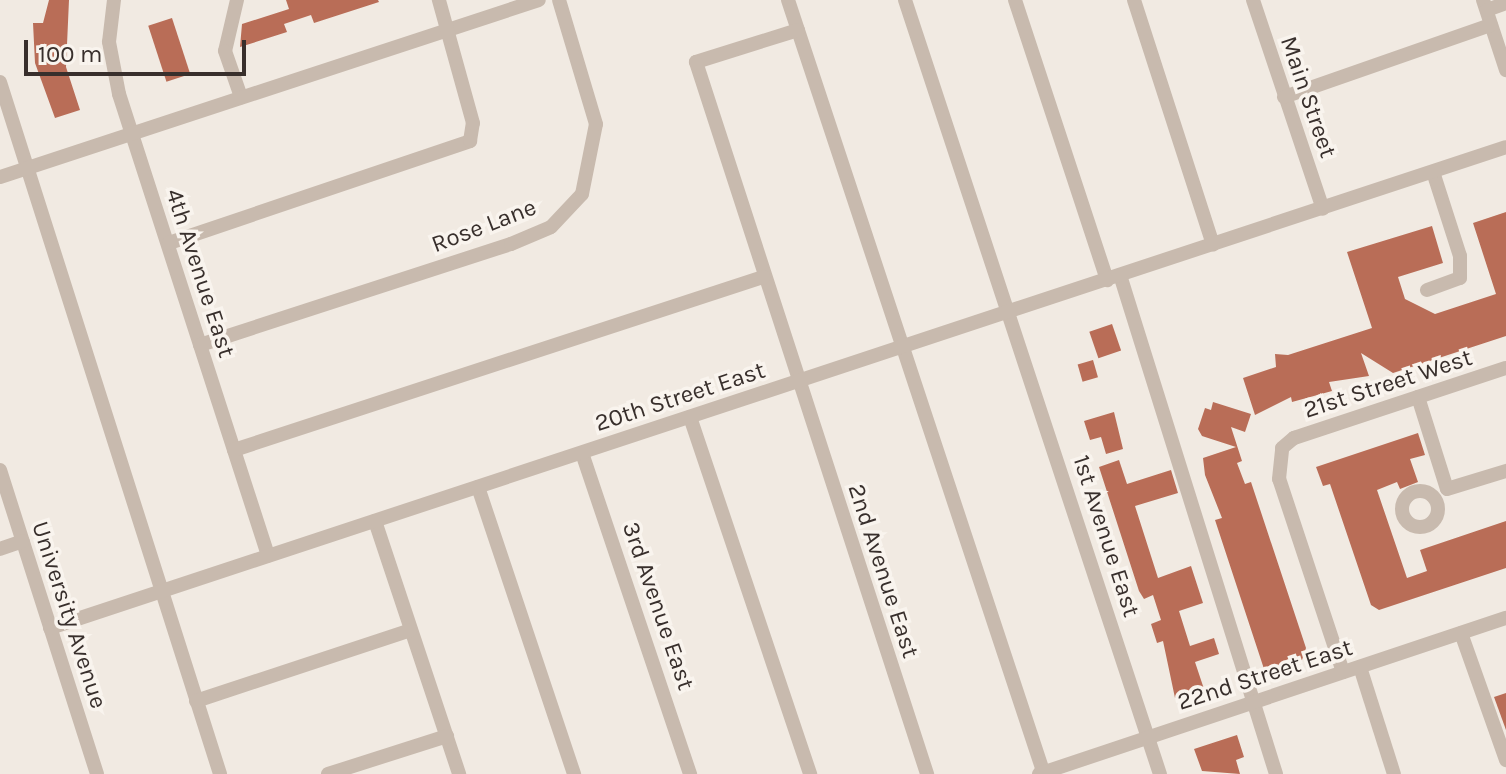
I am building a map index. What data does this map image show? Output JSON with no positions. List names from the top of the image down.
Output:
{
  "streets": {
    "street": [
      "Main Street",
      "Rose Lane",
      "4th Avenue East",
      "21st Street West",
      "20th Street East",
      "1st Avenue East",
      "2nd Avenue East",
      "3rd Avenue East",
      "University Avenue",
      "22nd Street East"
    ]
  },
  "crossings": [
    ["Main Street", "20th Street East"],
    ["Rose Lane", "4th Avenue East"],
    ["4th Avenue East", "20th Street East"],
    ["21st Street West", "22nd Street East"],
    ["20th Street East", "1st Avenue East"],
    ["20th Street East", "2nd Avenue East"],
    ["20th Street East", "3rd Avenue East"],
    ["20th Street East", "University Avenue"],
    ["1st Avenue East", "22nd Street East"]
  ],
  "scale_bar": "100 m"
}
